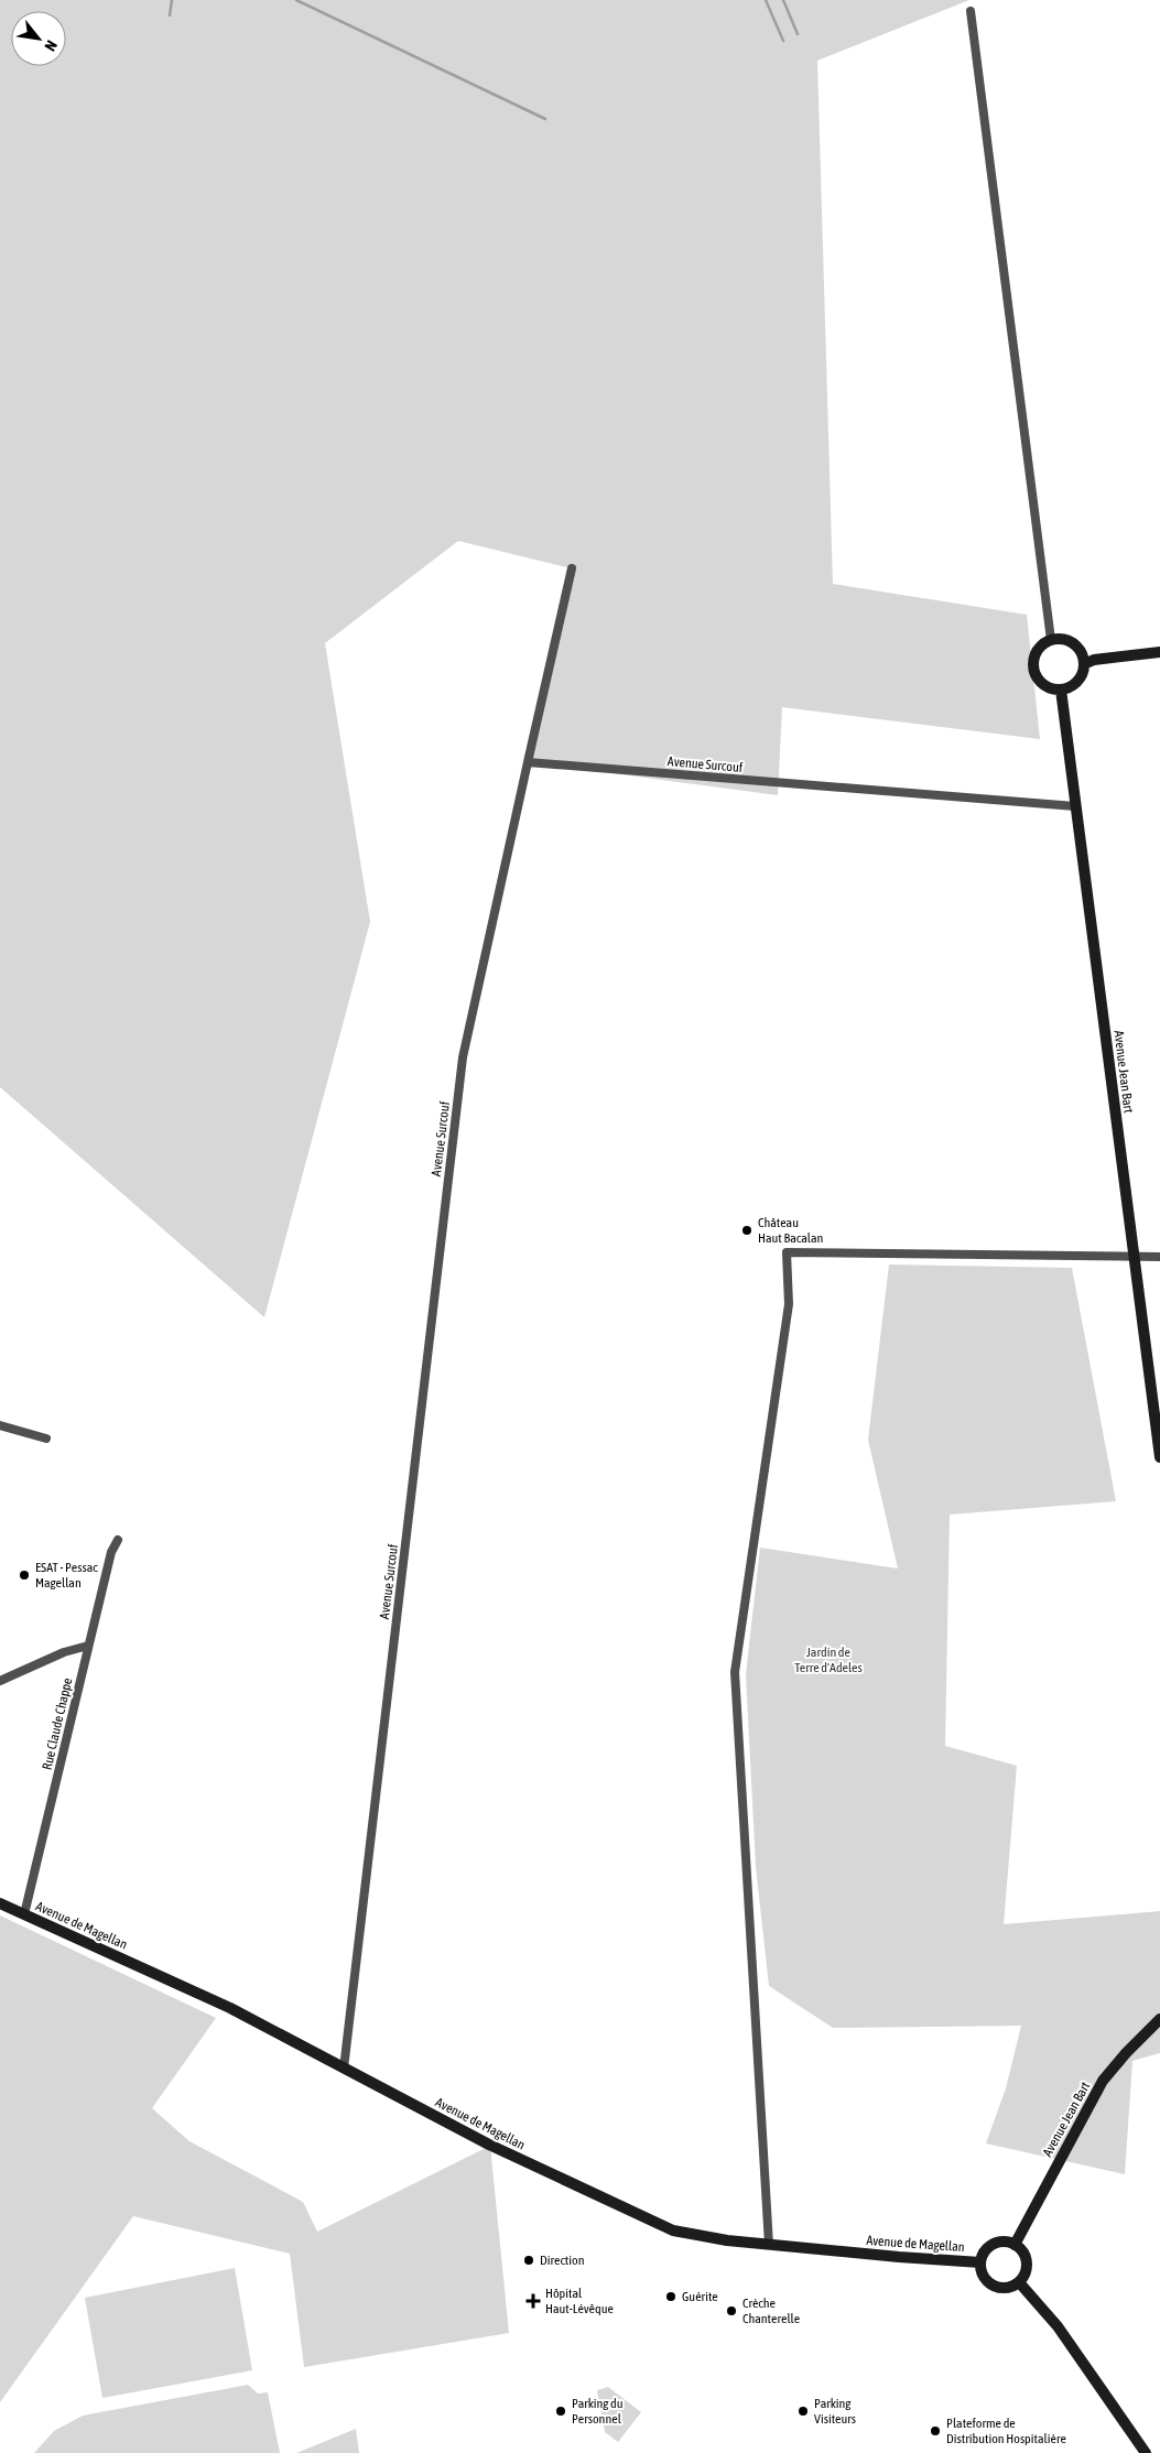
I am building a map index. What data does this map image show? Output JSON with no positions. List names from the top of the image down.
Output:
{
  "streets": {
    "street": [
      "Avenue Surcouf",
      "Avenue Jean Bart",
      "Rue Claude Chappe",
      "Avenue de Magellan"
    ]
  },
  "crossings": [
    ["Avenue Surcouf", "Avenue Jean Bart"],
    ["Avenue Surcouf", "Avenue de Magellan"],
    ["Avenue Jean Bart", "Avenue de Magellan"],
    ["Rue Claude Chappe", "Avenue de Magellan"]
  ],
  "parks": ["Jardin de Terre d'Adeles"],
  "places": {
    "other": [
      "Château Haut Bacalan",
      "ESAT - Pessac Magellan",
      "Direction",
      "Guérite",
      "Crèche Chanterelle",
      "Parking du Personnel",
      "Parking Visiteurs",
      "Plateforme de Distribution Hospitalière"
    ],
    "health": ["Hôpital Haut-Lévêque"]
  },
  "north": "bottom right"
}
